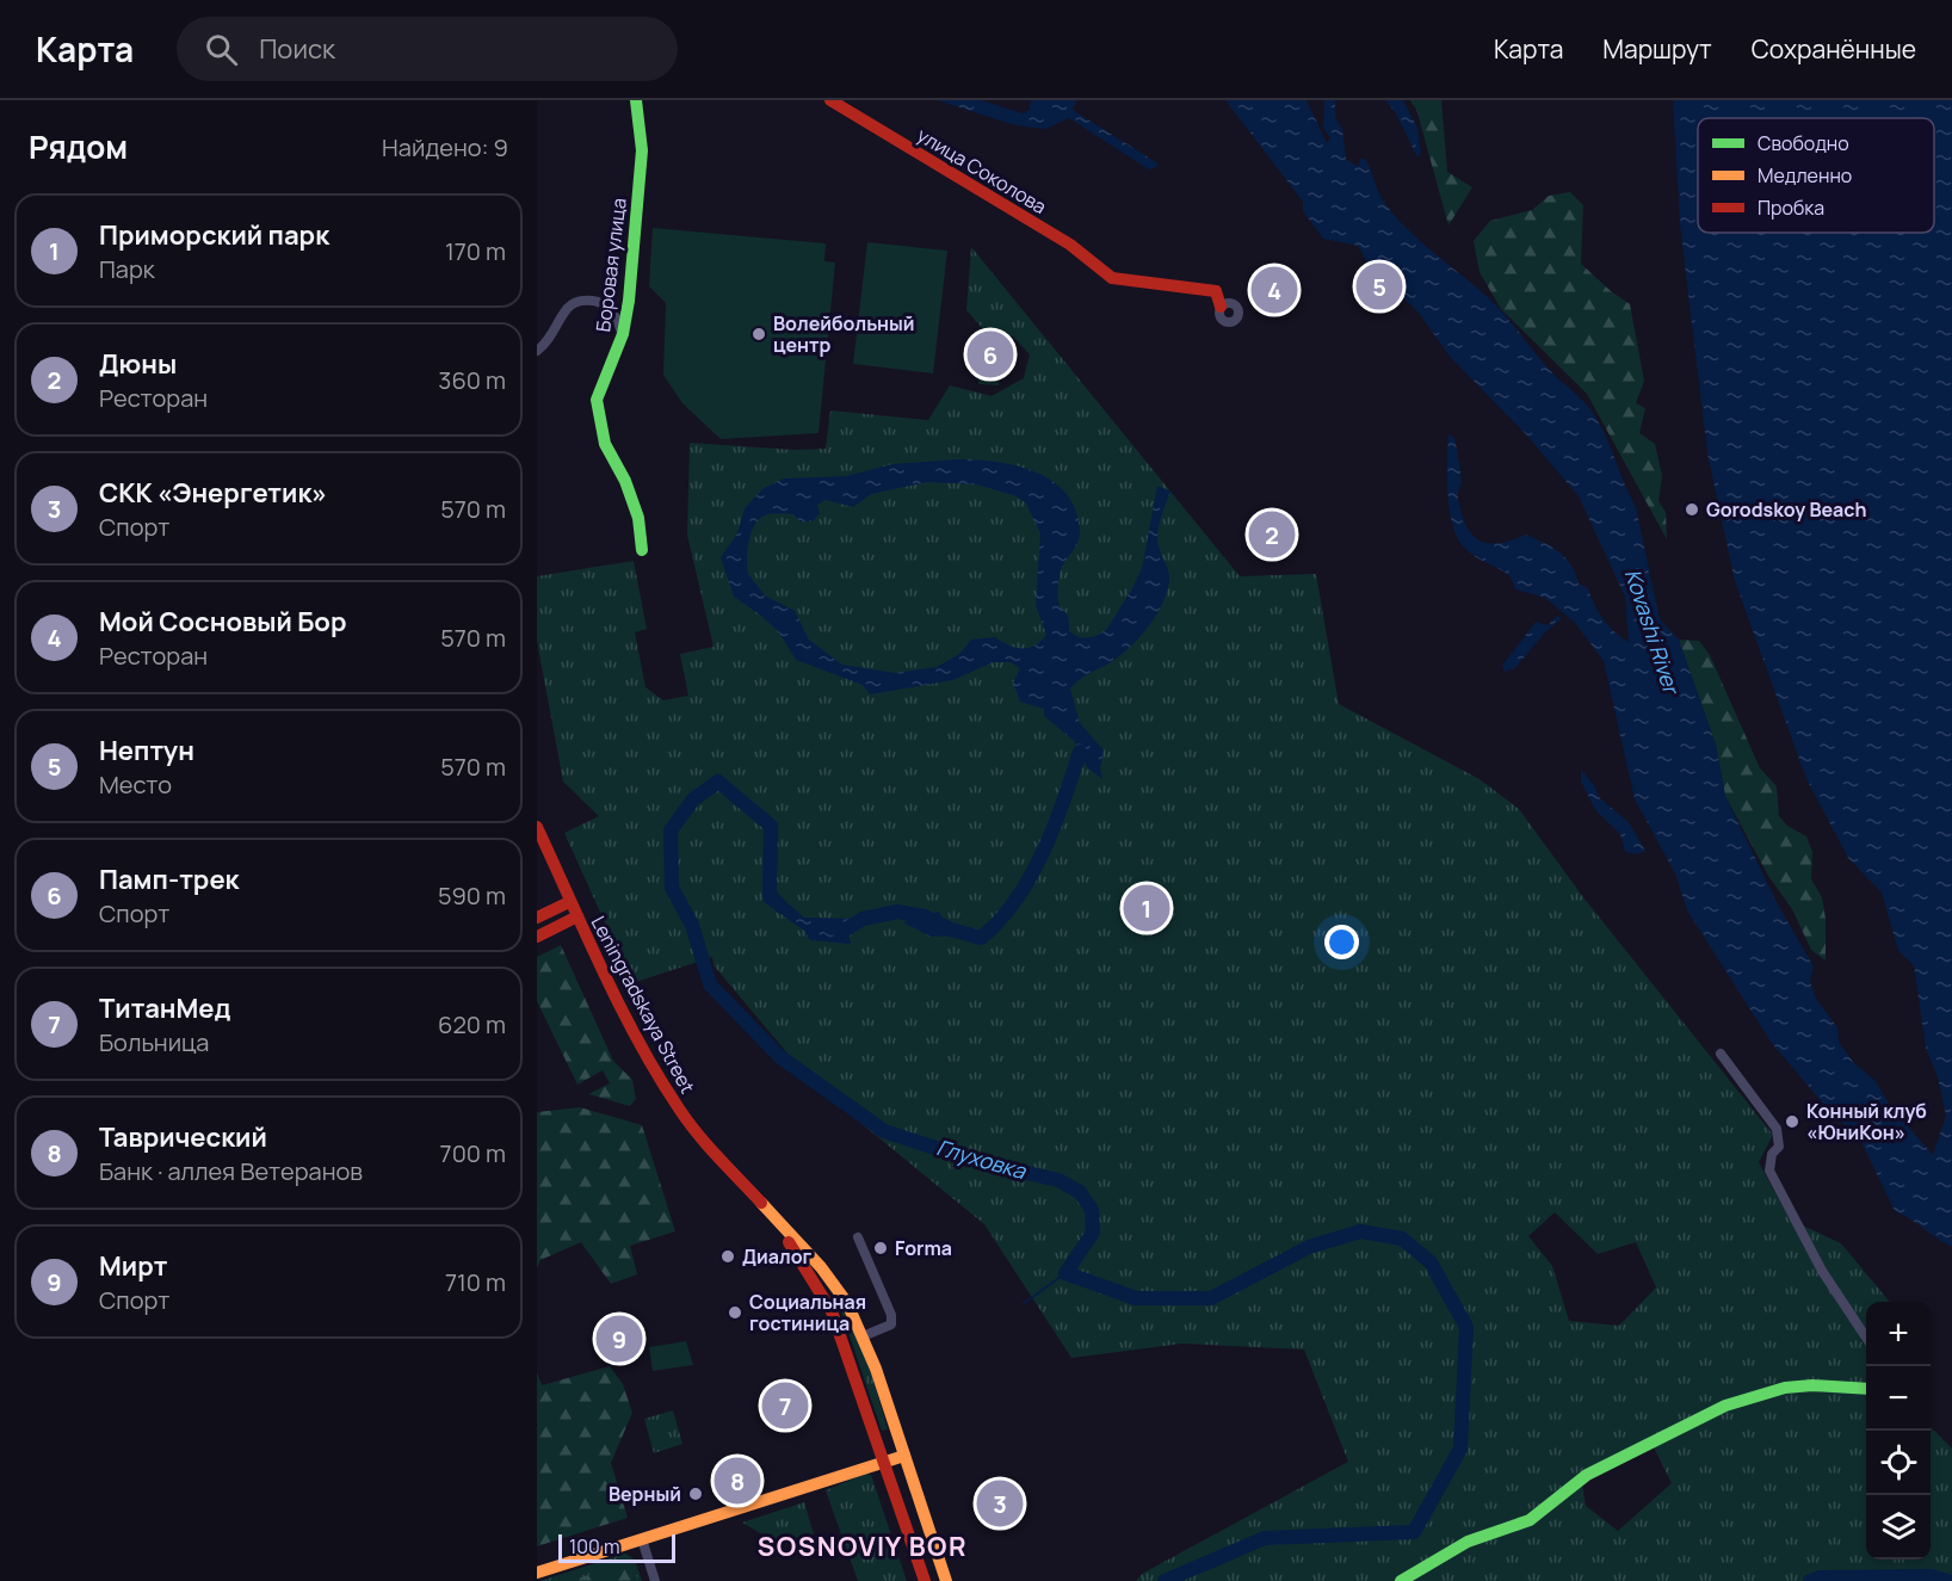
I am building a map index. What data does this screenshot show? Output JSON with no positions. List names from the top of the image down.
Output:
{
  "streets": {
    "street": ["улица Соколова", "Боровая улица", "Leningradskaya Street"]
  },
  "districts": ["SOSNOVIY BOR"],
  "water": ["Kovashi River", "Глуховка"],
  "places": [
    "Волейбольный центр",
    "Gorodskoy Beach",
    "Конный клуб «ЮниКон»",
    "Forma",
    "Диалог",
    "Социальная гостиница",
    "Верный"
  ],
  "legend": ["Свободно", "Медленно", "Пробка"],
  "scale_bar": "100 m",
  "page": {
    "header": "Карта",
    "search": "Поиск",
    "nav": ["Карта", "Маршрут", "Сохранённые"],
    "heading": ["Рядом", "Найдено: 9"],
    "list": [
      {
        "mark": "1",
        "name": "Приморский парк",
        "note": "Парк",
        "value": "170 m"
      },
      {
        "mark": "2",
        "name": "Дюны",
        "note": "Ресторан",
        "value": "360 m"
      },
      {
        "mark": "3",
        "name": "СКК «Энергетик»",
        "note": "Спорт",
        "value": "570 m"
      },
      {
        "mark": "4",
        "name": "Мой Сосновый Бор",
        "note": "Ресторан",
        "value": "570 m"
      },
      {
        "mark": "5",
        "name": "Нептун",
        "note": "Место",
        "value": "570 m"
      },
      {
        "mark": "6",
        "name": "Памп-трек",
        "note": "Спорт",
        "value": "590 m"
      },
      {
        "mark": "7",
        "name": "ТитанМед",
        "note": "Больница",
        "value": "620 m"
      },
      {
        "mark": "8",
        "name": "Таврический",
        "note": "Банк · аллея Ветеранов",
        "value": "700 m"
      },
      {
        "mark": "9",
        "name": "Мирт",
        "note": "Спорт",
        "value": "710 m"
      }
    ],
    "pins": [
      "5",
      "4",
      "6",
      "2",
      "1",
      "9",
      "7",
      "8",
      "3"
    ],
    "map_buttons": ["+", "−"],
    "scale": "100 m"
  }
}
